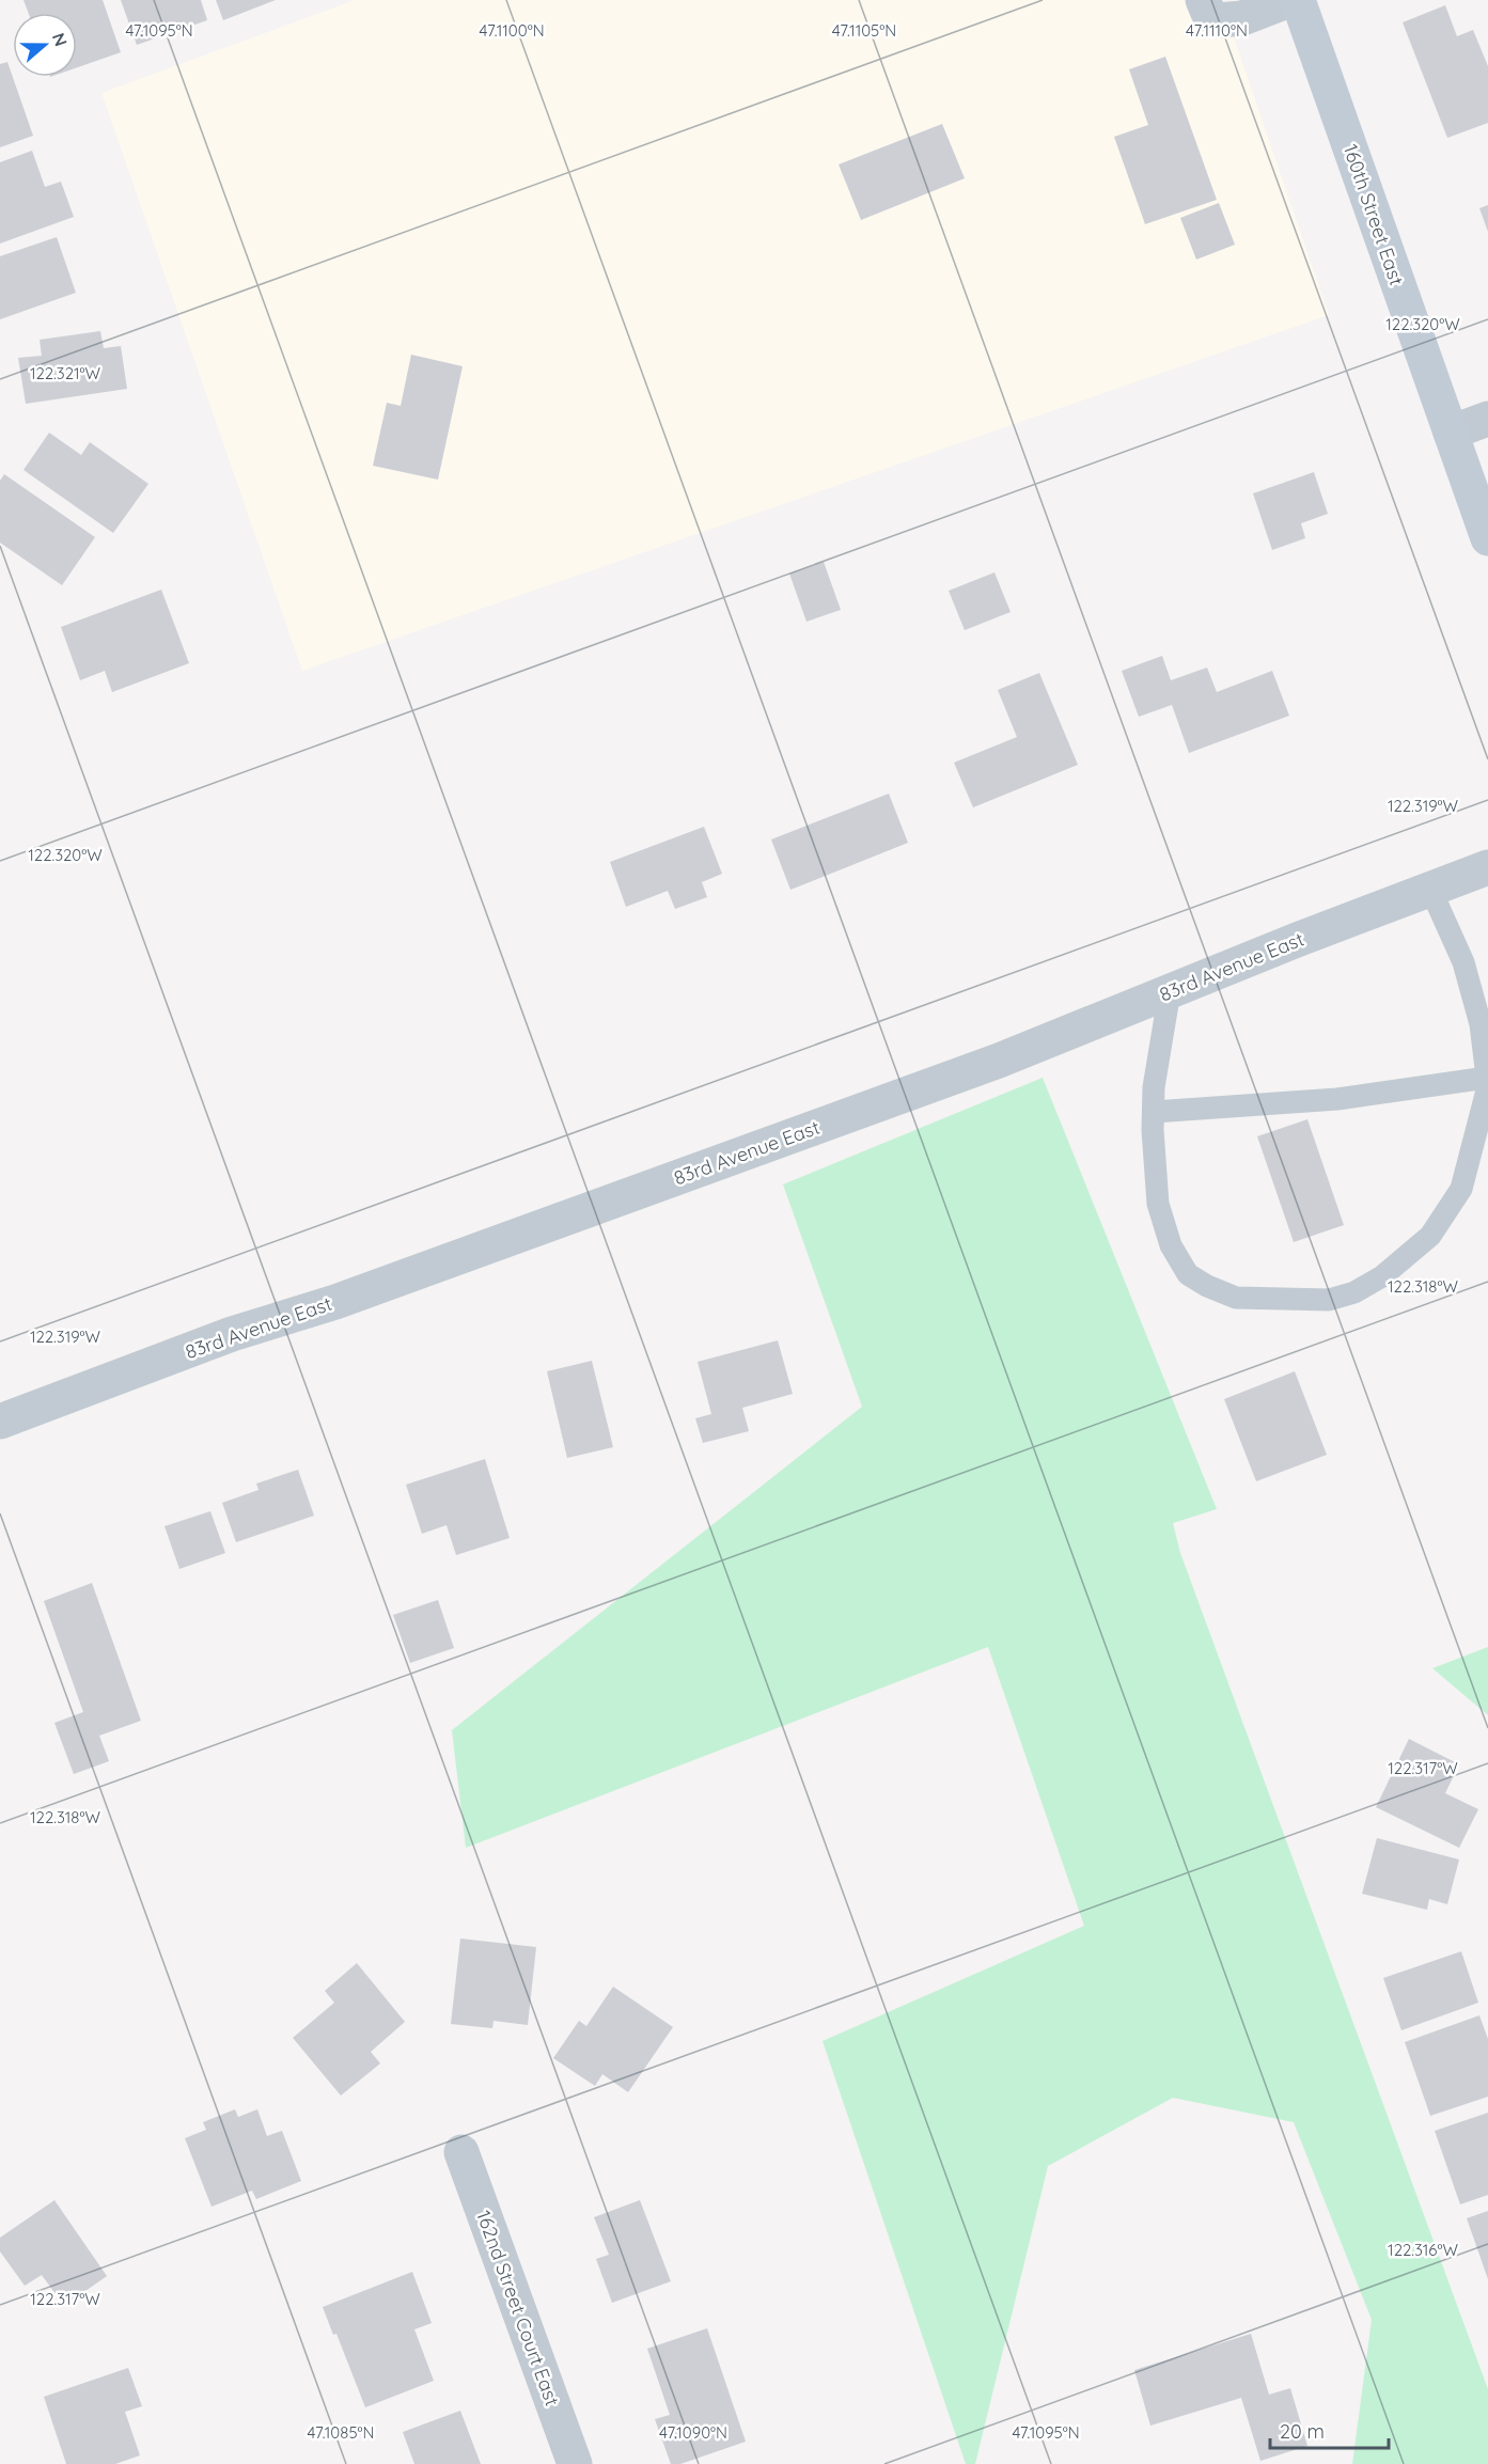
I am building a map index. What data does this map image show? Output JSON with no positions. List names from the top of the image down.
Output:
{
  "streets": {
    "main road": ["160th Street East"],
    "street": ["83rd Avenue East", "162nd Street Court East"]
  },
  "scale_bar": "20 m",
  "north": "right",
  "coordinates": [
    "47.1095°N",
    "47.1100°N",
    "47.1110°N",
    "47.1105°N",
    "122.320°W",
    "122.321°W",
    "122.319°W",
    "122.318°W",
    "122.317°W",
    "122.316°W",
    "47.1085°N",
    "47.1090°N"
  ]
}
